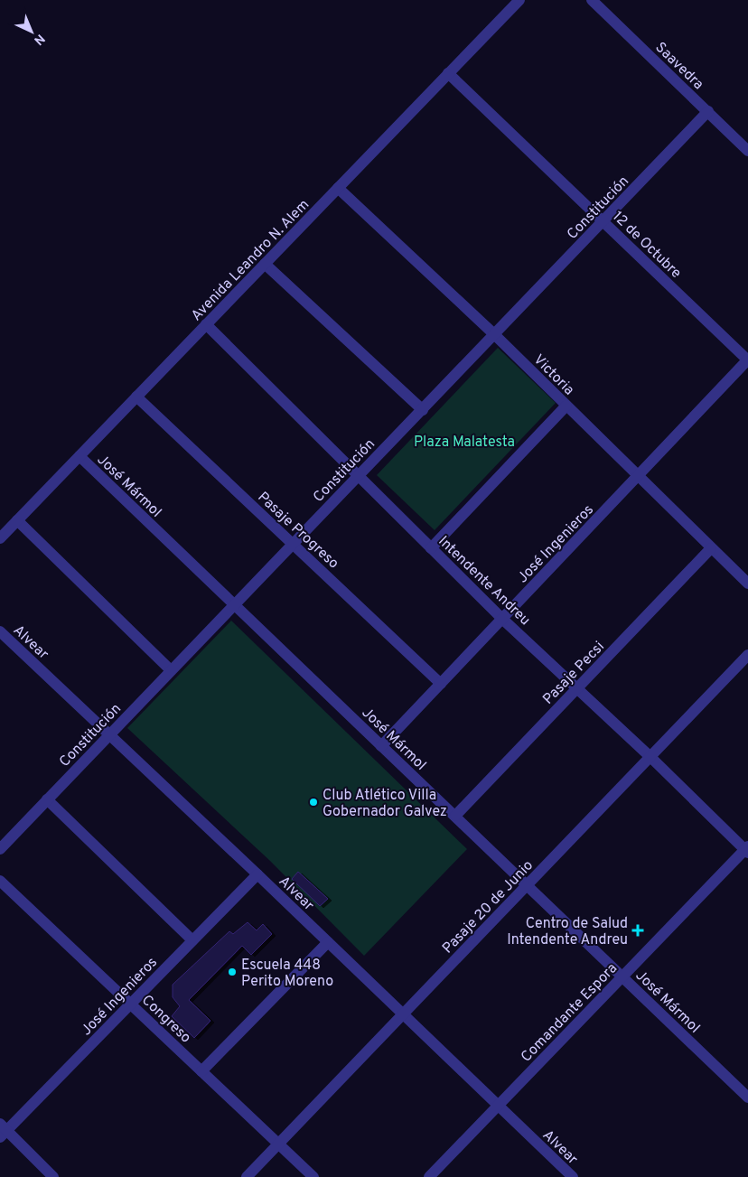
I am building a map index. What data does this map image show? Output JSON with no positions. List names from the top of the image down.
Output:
{
  "streets": {
    "street": [
      "Saavedra",
      "Constitución",
      "12 de Octubre",
      "Avenida Leandro N. Alem",
      "Victoria",
      "José Mármol",
      "Pasaje Progreso",
      "José Ingenieros",
      "Intendente Andreu",
      "Alvear",
      "Pasaje Pecsi",
      "Pasaje 20 de Junio",
      "Comandante Espora",
      "Congreso"
    ]
  },
  "crossings": [
    ["Saavedra", "Constitución"],
    ["Constitución", "12 de Octubre"],
    ["Constitución", "Victoria"],
    ["Constitución", "José Mármol"],
    ["Constitución", "Pasaje Progreso"],
    ["Constitución", "Intendente Andreu"],
    ["Constitución", "Alvear"],
    ["12 de Octubre", "Avenida Leandro N. Alem"],
    ["12 de Octubre", "José Ingenieros"],
    ["Avenida Leandro N. Alem", "Victoria"],
    ["Avenida Leandro N. Alem", "José Mármol"],
    ["Avenida Leandro N. Alem", "Pasaje Progreso"],
    ["Avenida Leandro N. Alem", "Intendente Andreu"],
    ["Victoria", "José Ingenieros"],
    ["Victoria", "Pasaje Pecsi"],
    ["José Mármol", "José Ingenieros"],
    ["José Mármol", "Pasaje Pecsi"],
    ["José Mármol", "Pasaje 20 de Junio"],
    ["José Mármol", "Comandante Espora"],
    ["Pasaje Progreso", "José Ingenieros"],
    ["José Ingenieros", "Intendente Andreu"],
    ["José Ingenieros", "Alvear"],
    ["José Ingenieros", "Congreso"],
    ["Intendente Andreu", "Pasaje Pecsi"],
    ["Intendente Andreu", "Pasaje 20 de Junio"],
    ["Intendente Andreu", "Comandante Espora"],
    ["Alvear", "Pasaje 20 de Junio"],
    ["Alvear", "Comandante Espora"],
    ["Pasaje 20 de Junio", "Congreso"]
  ],
  "parks": ["Plaza Malatesta"],
  "places": {
    "other": ["Club Atlético Villa Gobernador Galvez", "Escuela 448 Perito Moreno"],
    "health": ["Centro de Salud Intendente Andreu"]
  },
  "north": "bottom right"
}
